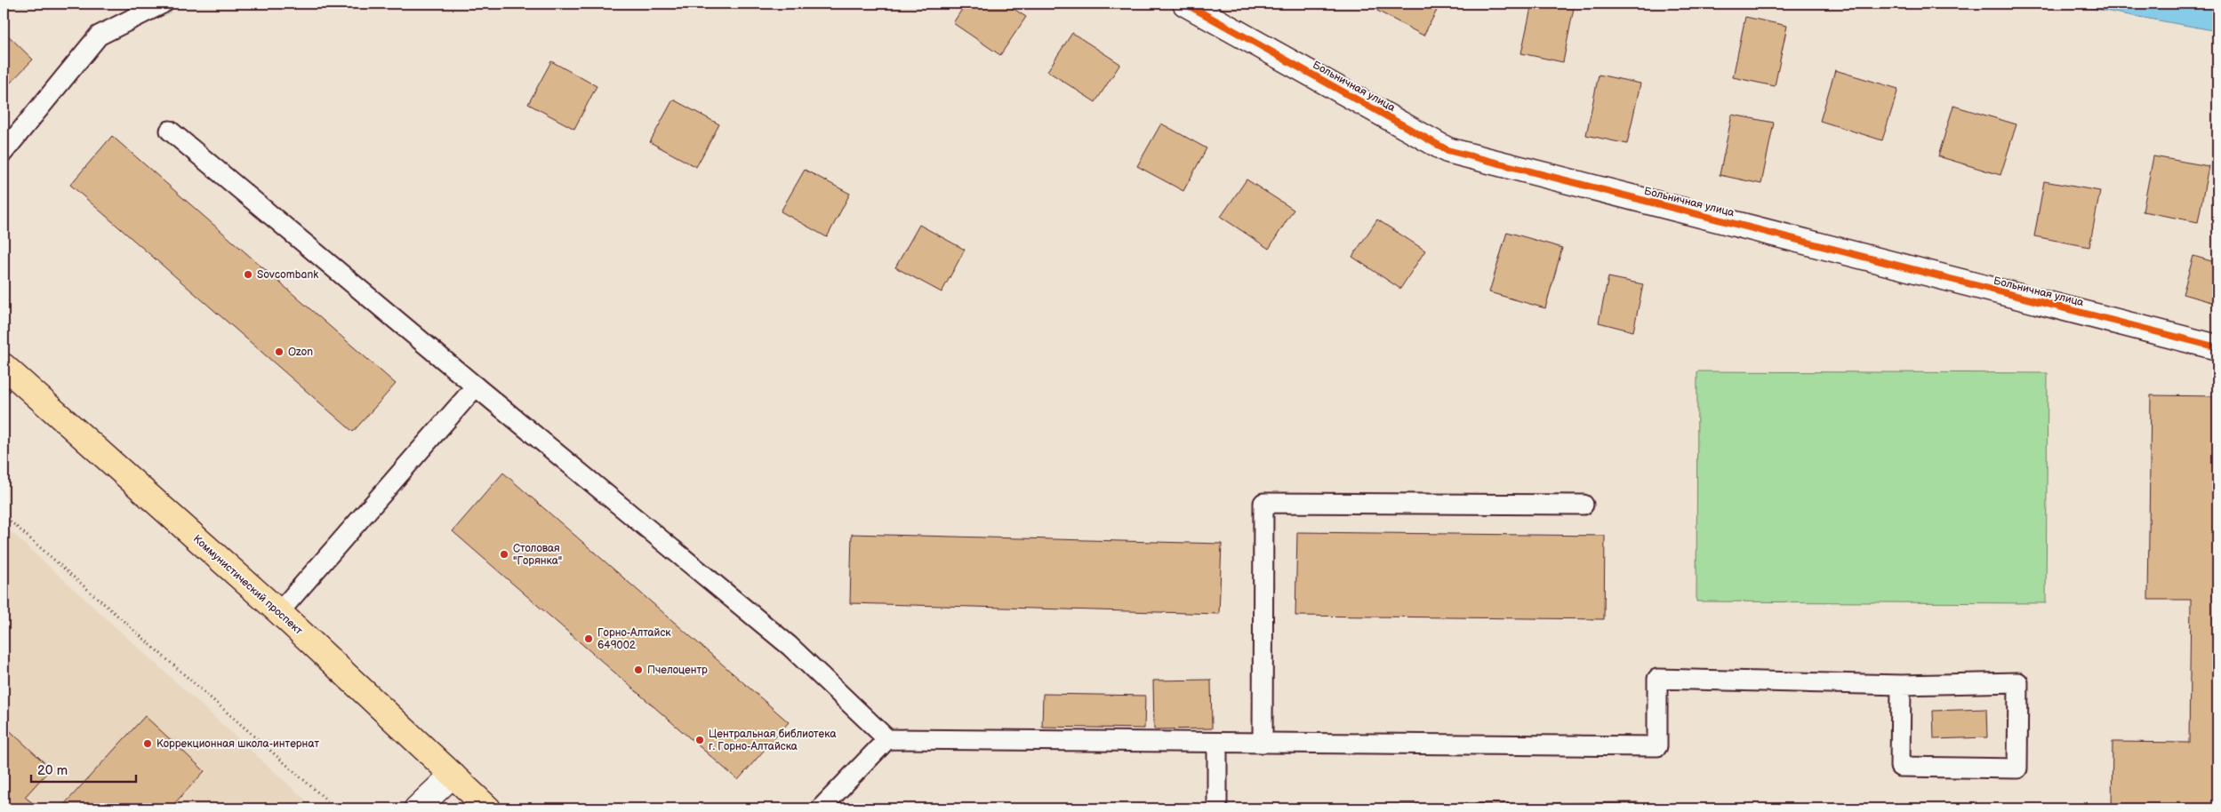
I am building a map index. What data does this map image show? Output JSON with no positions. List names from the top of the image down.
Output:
{
  "streets": {
    "main road": ["Коммунистический проспект"],
    "street": ["Больничная улица"]
  },
  "places": [
    "Sovcombank",
    "Ozon",
    "Столовая \"Горянка\"",
    "Горно-Алтайск 649002",
    "Пчелоцентр",
    "Центральная библиотека г. Горно-Алтайска",
    "Коррекционная школа-интернат"
  ],
  "scale_bar": "20 m"
}
